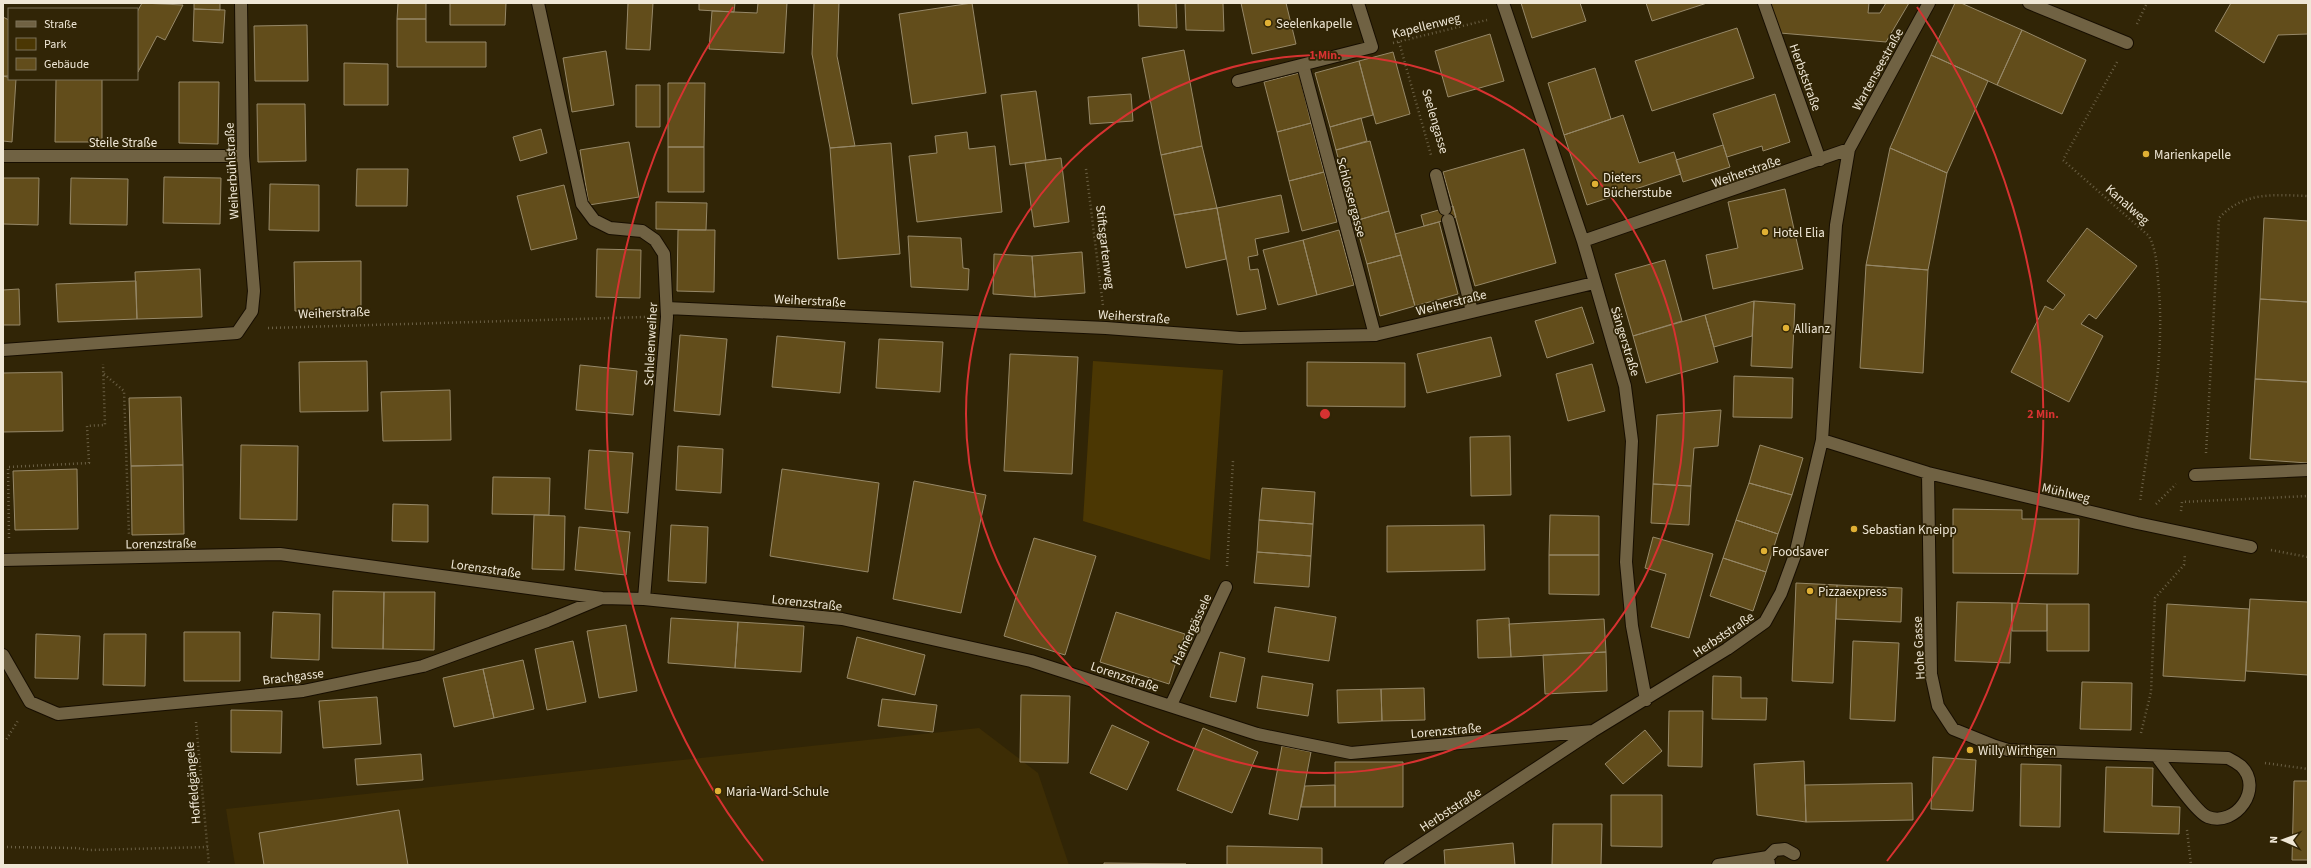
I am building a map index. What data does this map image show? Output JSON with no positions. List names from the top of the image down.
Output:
{
  "streets": {
    "street": [
      "Wartenseestraße",
      "Herbststraße",
      "Steile Straße",
      "Weiherbühlstraße",
      "Weiherstraße",
      "Schlossergasse",
      "Sängerstraße",
      "Schleienweiher",
      "Mühlweg",
      "Lorenzstraße",
      "Hafnergässele",
      "Hohe Gasse",
      "Brachgasse"
    ],
    "path": [
      "Kapellenweg",
      "Seelengasse",
      "Kanalweg",
      "Stiftsgartenweg",
      "Hoffeldgängele"
    ]
  },
  "crossings": [
    ["Kapellenweg", "Seelengasse"],
    ["Kapellenweg", "Sängerstraße"],
    ["Wartenseestraße", "Herbststraße"],
    ["Wartenseestraße", "Weiherstraße"],
    ["Herbststraße", "Weiherstraße"],
    ["Herbststraße", "Sängerstraße"],
    ["Herbststraße", "Mühlweg"],
    ["Herbststraße", "Lorenzstraße"],
    ["Steile Straße", "Weiherbühlstraße"],
    ["Weiherbühlstraße", "Weiherstraße"],
    ["Weiherstraße", "Schlossergasse"],
    ["Weiherstraße", "Stiftsgartenweg"],
    ["Weiherstraße", "Sängerstraße"],
    ["Weiherstraße", "Schleienweiher"],
    ["Kanalweg", "Mühlweg"],
    ["Schleienweiher", "Lorenzstraße"],
    ["Mühlweg", "Hohe Gasse"],
    ["Lorenzstraße", "Hafnergässele"],
    ["Lorenzstraße", "Brachgasse"],
    ["Brachgasse", "Hoffeldgängele"]
  ],
  "places": [
    "Seelenkapelle",
    "Marienkapelle",
    "Dieters Bücherstube",
    "Hotel Elia",
    "Allianz",
    "Sebastian Kneipp",
    "Foodsaver",
    "Pizzaexpress",
    "Willy Wirthgen",
    "Maria-Ward-Schule"
  ],
  "legend": ["Straße", "Park", "Gebäude"],
  "north": "left",
  "rings": ["1 Min.", "2 Min."]
}
